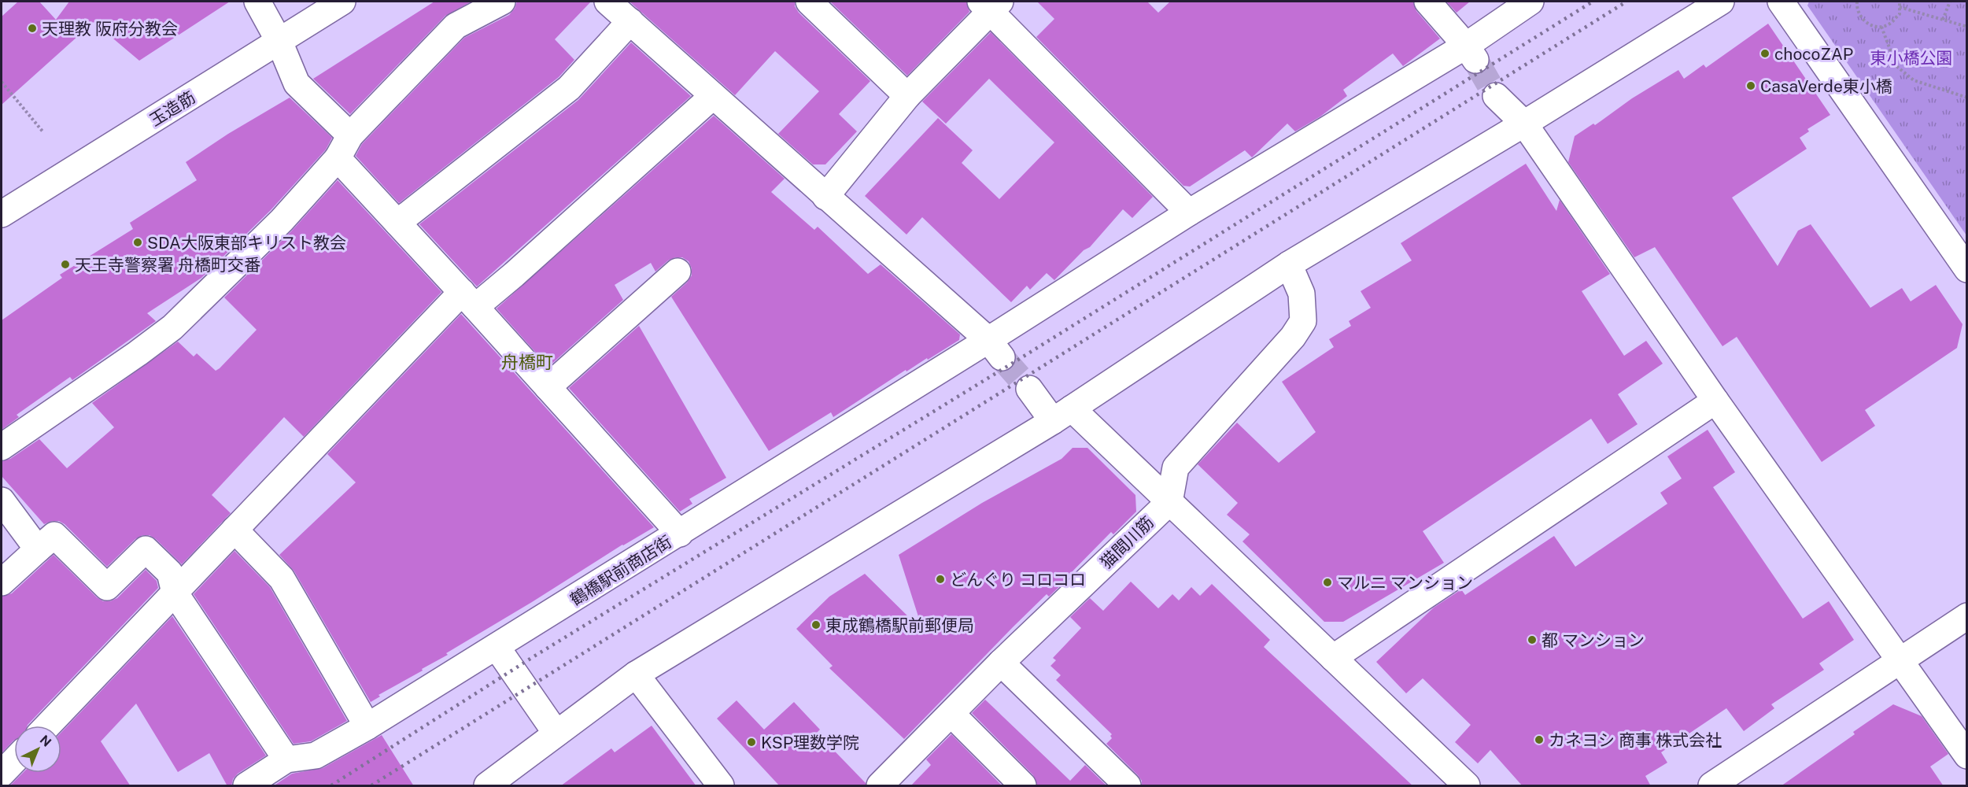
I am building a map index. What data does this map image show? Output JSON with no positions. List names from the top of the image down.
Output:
{
  "streets": {
    "street": ["玉造筋", "猫間川筋", "鶴橋駅前商店街"]
  },
  "districts": ["舟橋町"],
  "parks": ["東小橋公園"],
  "places": [
    "天理教 阪府分教会",
    "chocoZAP",
    "CasaVerde東小橋",
    "SDA大阪東部キリスト教会",
    "天王寺警察署 舟橋町交番",
    "どんぐり コロコロ",
    "マルニ マンション",
    "東成鶴橋駅前郵便局",
    "都 マンション",
    "カネヨシ 商事 株式会社",
    "KSP理数学院"
  ],
  "north": "top right"
}
